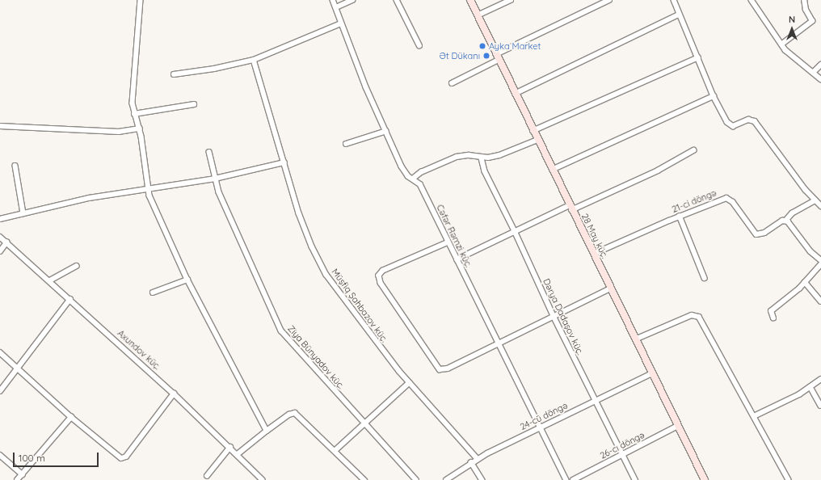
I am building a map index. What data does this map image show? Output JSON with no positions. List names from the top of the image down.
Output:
{
  "streets": {
    "main road": ["28 May küç."],
    "street": [
      "21-ci döngə",
      "Cəfər Rəmzi küç.",
      "Müşfiq Şahbazov küç.",
      "Dərya Dadaşov küç.",
      "Axundov küç.",
      "Ziya Bünyadov küç.",
      "24-cü döngə",
      "26-cı döngə"
    ]
  },
  "crossings": [
    ["21-ci döngə", "28 May küç."],
    ["Cəfər Rəmzi küç.", "24-cü döngə"],
    ["28 May küç.", "24-cü döngə"],
    ["28 May küç.", "26-cı döngə"],
    ["Müşfiq Şahbazov küç.", "24-cü döngə"],
    ["Dərya Dadaşov küç.", "24-cü döngə"],
    ["Dərya Dadaşov küç.", "26-cı döngə"]
  ],
  "places": ["Ayka Market", "Ət Dükanı"],
  "scale_bar": "100 m",
  "north": "top"
}
